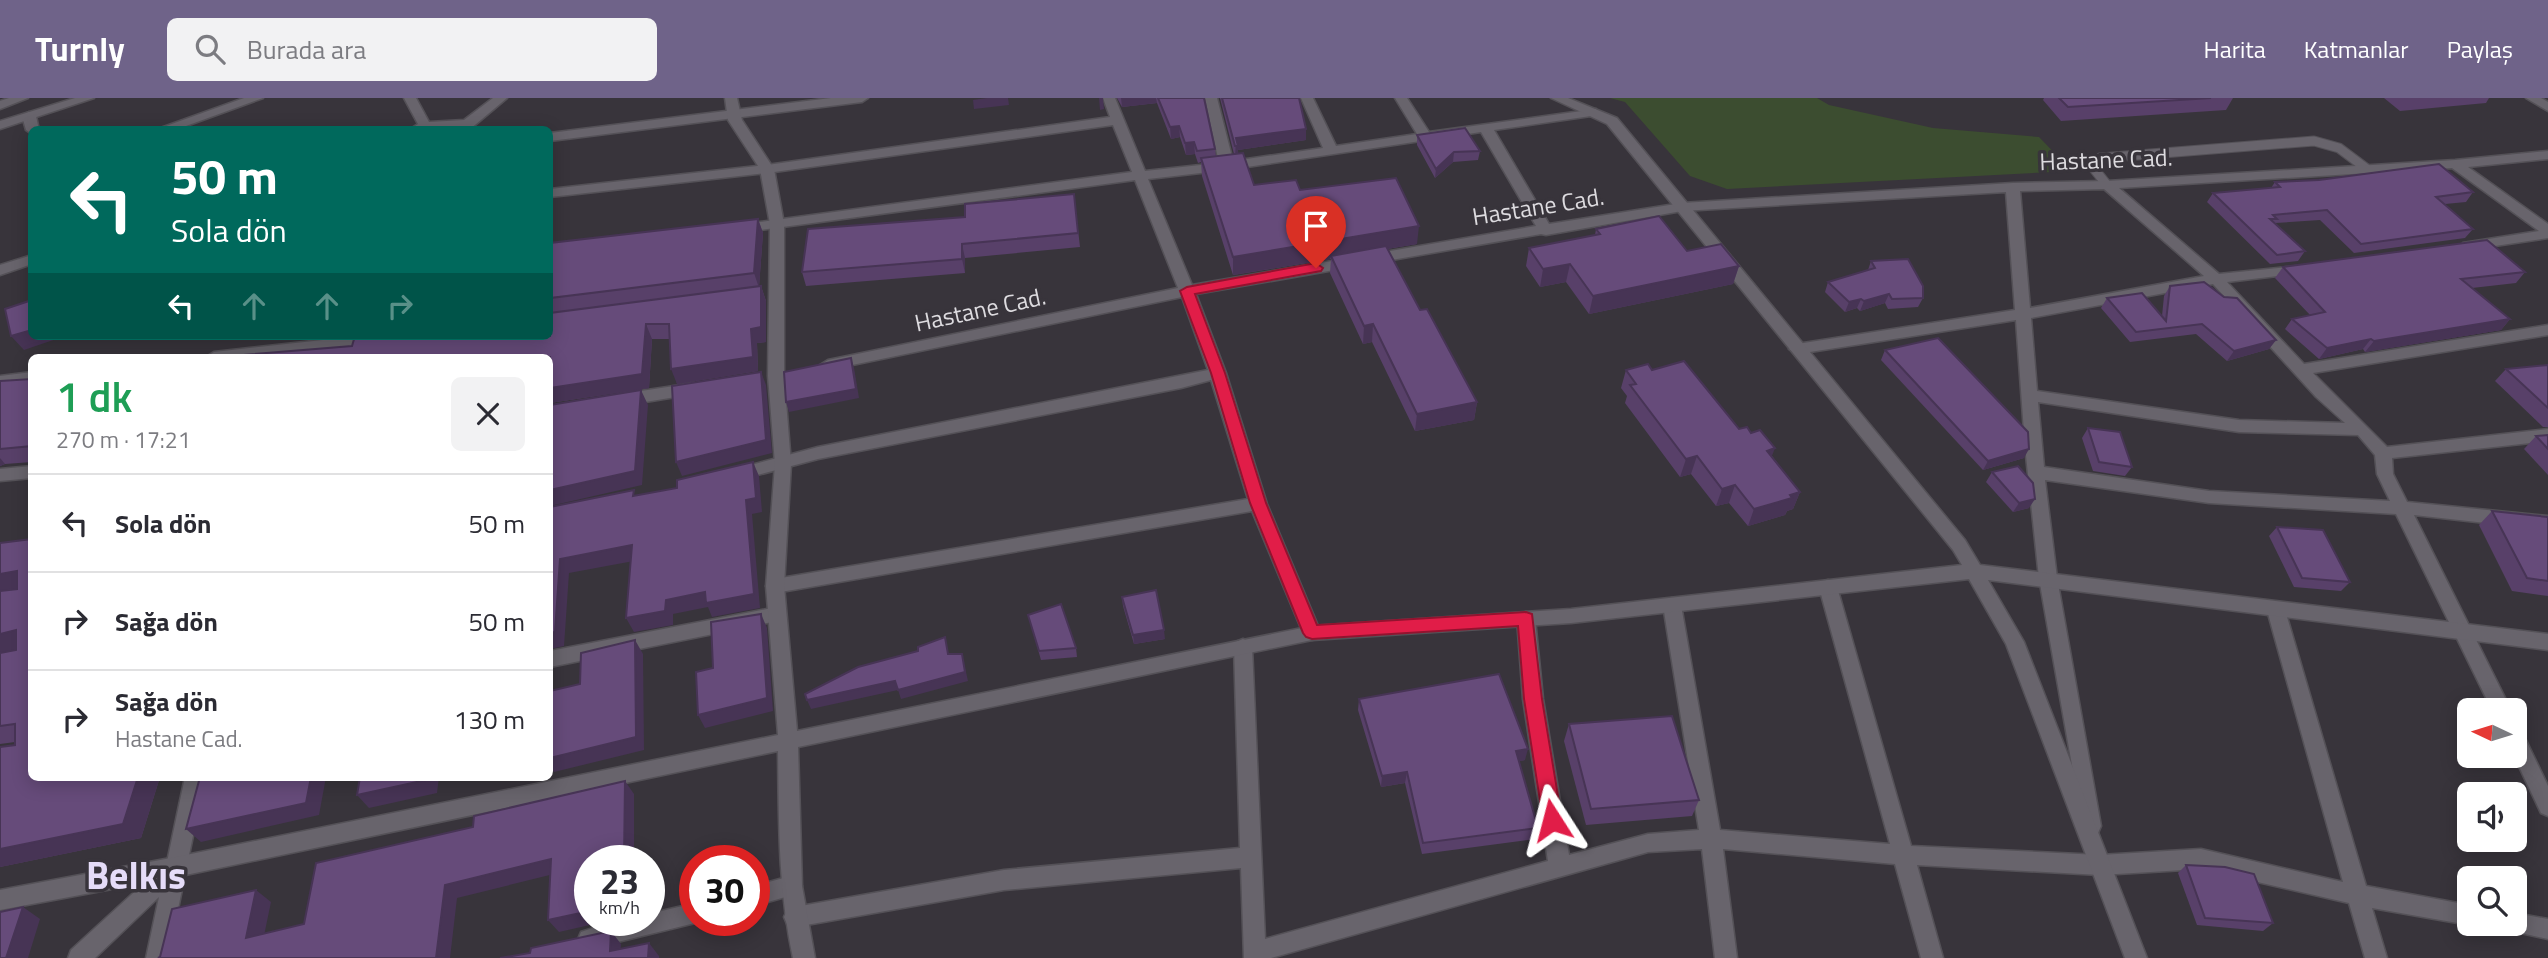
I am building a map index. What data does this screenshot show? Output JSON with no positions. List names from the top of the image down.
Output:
{
  "streets": {
    "street": ["Hastane Cad."]
  },
  "districts": ["Belkıs"],
  "north": "left",
  "page": {
    "header": "Turnly",
    "search": "Burada ara",
    "nav": ["Harita", "Katmanlar", "Paylaş"],
    "turn": ["50 m", "Sola dön"],
    "heading": ["1 dk", "270 m · 17:21"],
    "list": [
      {
        "name": "Sola dön",
        "value": "50 m"
      },
      {
        "name": "Sağa dön",
        "value": "50 m"
      },
      {
        "name": "Sağa dön",
        "note": "Hastane Cad.",
        "value": "130 m"
      }
    ],
    "speed": "23 km/h",
    "limit": "30"
  }
}
